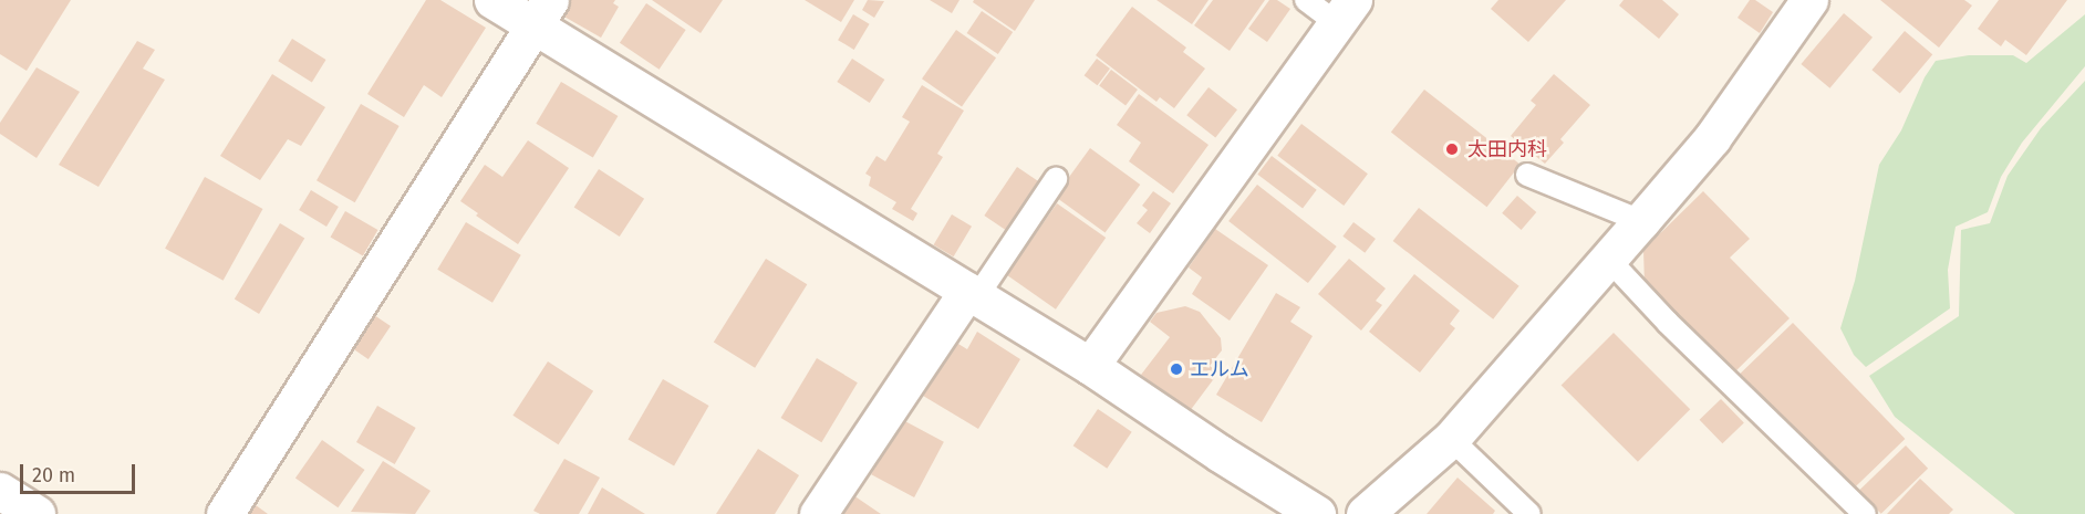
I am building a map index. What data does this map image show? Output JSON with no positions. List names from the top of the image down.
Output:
{
  "places": ["太田内科", "エルム"],
  "scale_bar": "20 m"
}
